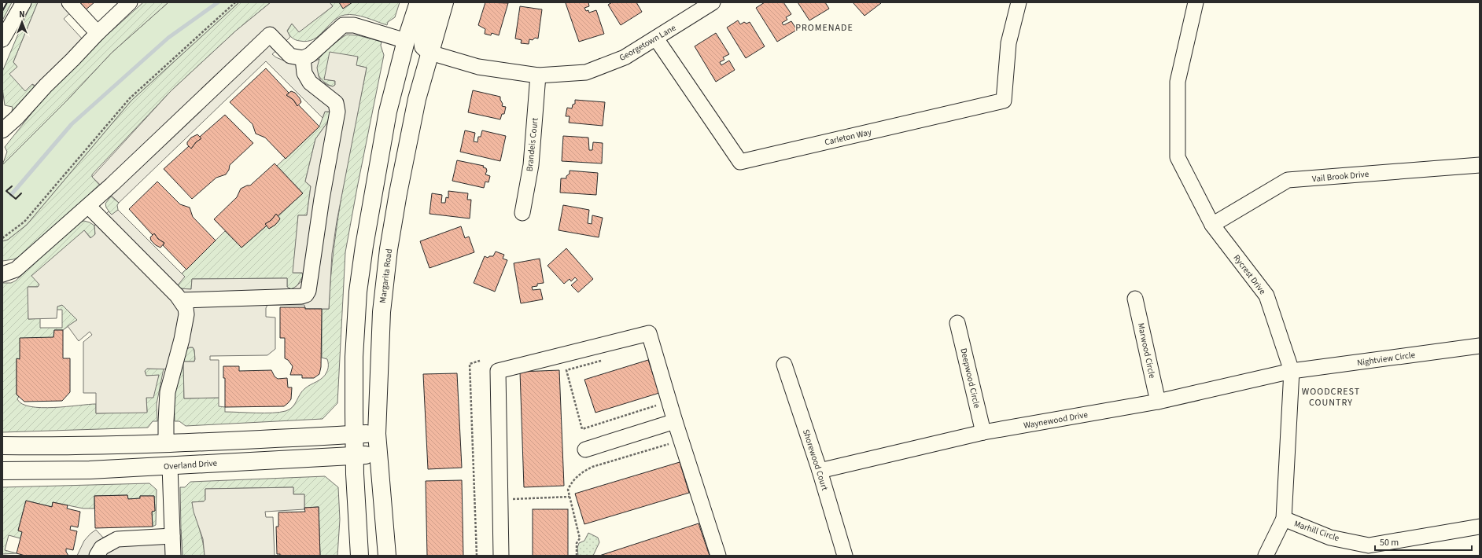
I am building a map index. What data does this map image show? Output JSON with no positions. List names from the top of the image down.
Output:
{
  "streets": {
    "main road": ["Margarita Road", "Overland Drive"],
    "street": [
      "Georgetown Lane",
      "Carleton Way",
      "Brandeis Court",
      "Vail Brook Drive",
      "Rycrest Drive",
      "Marwood Circle",
      "Nightview Circle",
      "Deepwood Circle",
      "Waynewood Drive",
      "Shorewood Court",
      "Marhill Circle"
    ]
  },
  "crossings": [
    ["Georgetown Lane", "Carleton Way"],
    ["Georgetown Lane", "Brandeis Court"],
    ["Georgetown Lane", "Margarita Road"],
    ["Vail Brook Drive", "Rycrest Drive"],
    ["Rycrest Drive", "Nightview Circle"],
    ["Rycrest Drive", "Waynewood Drive"],
    ["Rycrest Drive", "Marhill Circle"],
    ["Margarita Road", "Overland Drive"],
    ["Marwood Circle", "Waynewood Drive"],
    ["Nightview Circle", "Waynewood Drive"],
    ["Deepwood Circle", "Waynewood Drive"],
    ["Waynewood Drive", "Shorewood Court"]
  ],
  "districts": ["PROMENADE", "WOODCREST COUNTRY"],
  "scale_bar": "50 m",
  "north": "top"
}
